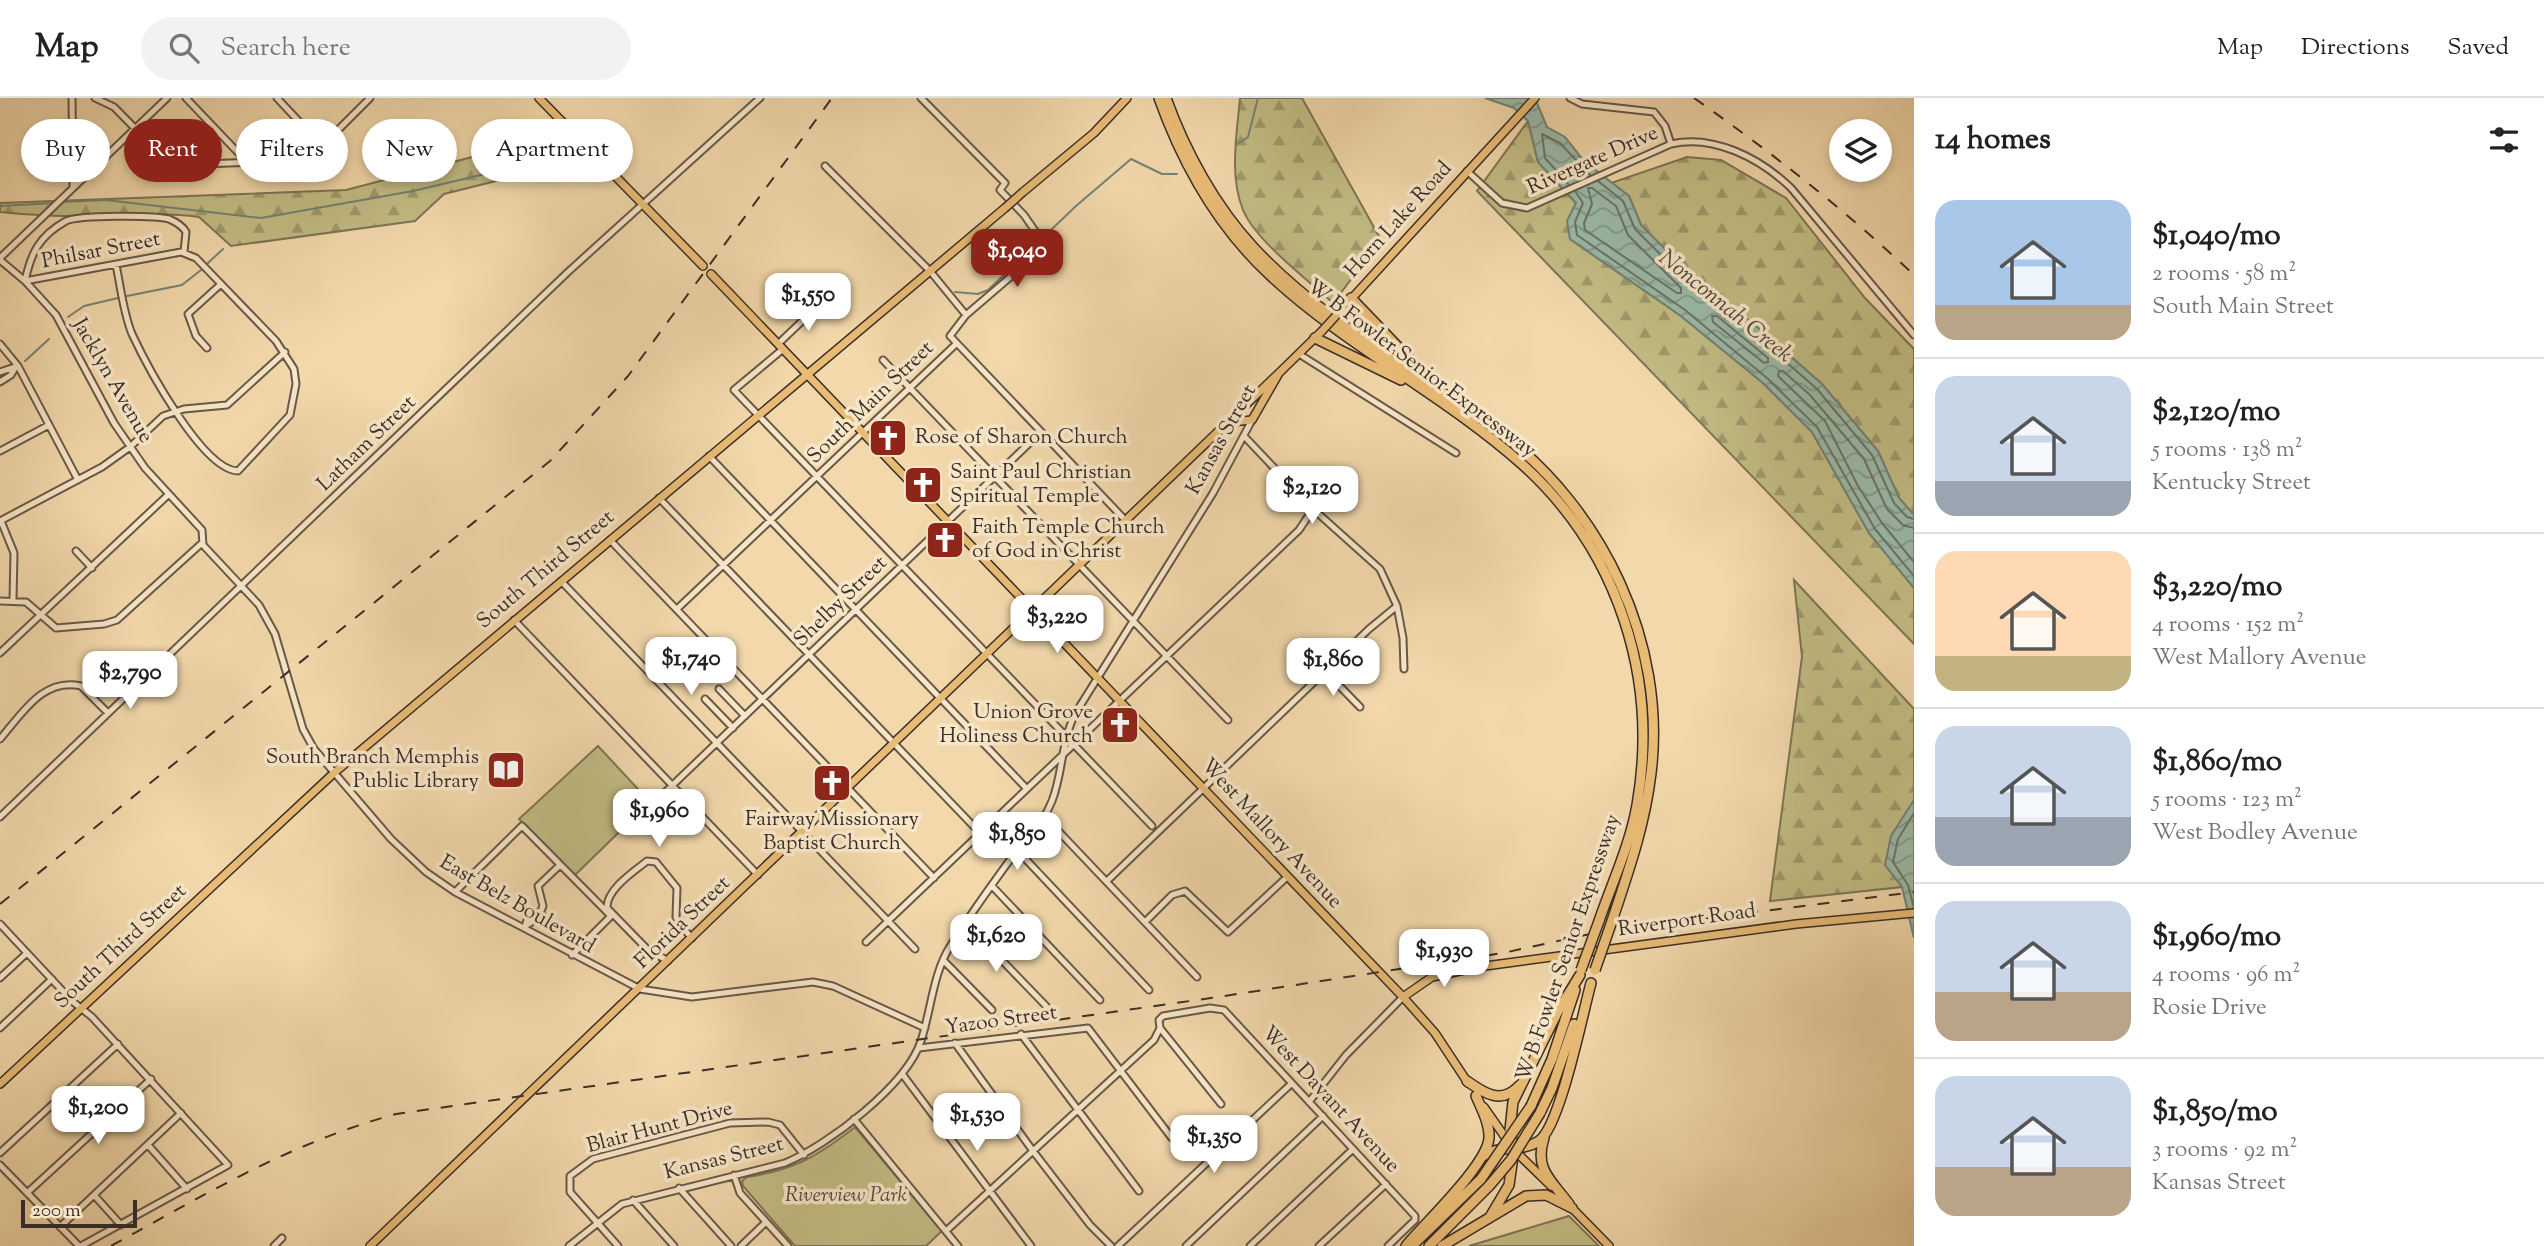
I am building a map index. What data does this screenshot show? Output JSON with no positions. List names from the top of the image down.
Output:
{
  "streets": {
    "highway": ["W B Fowler Senior Expressway"],
    "main road": [
      "Horn Lake Road",
      "Kansas Street",
      "South Third Street",
      "West Mallory Avenue",
      "Riverport Road",
      "Florida Street"
    ],
    "street": [
      "Rivergate Drive",
      "Philsar Street",
      "Jacklyn Avenue",
      "South Main Street",
      "Latham Street",
      "Shelby Street",
      "East Belz Boulevard",
      "Yazoo Street",
      "West Davant Avenue",
      "Blair Hunt Drive"
    ]
  },
  "crossings": [
    ["Rivergate Drive", "Horn Lake Road"],
    ["Horn Lake Road", "Kansas Street"],
    ["Philsar Street", "Jacklyn Avenue"],
    ["Jacklyn Avenue", "Latham Street"],
    ["Jacklyn Avenue", "East Belz Boulevard"],
    ["South Main Street", "West Mallory Avenue"],
    ["Kansas Street", "West Mallory Avenue"],
    ["Kansas Street", "East Belz Boulevard"],
    ["Kansas Street", "Florida Street"],
    ["Kansas Street", "Yazoo Street"],
    ["Kansas Street", "Blair Hunt Drive"],
    ["Latham Street", "East Belz Boulevard"],
    ["South Third Street", "West Mallory Avenue"],
    ["South Third Street", "East Belz Boulevard"],
    ["Shelby Street", "West Mallory Avenue"],
    ["West Mallory Avenue", "Riverport Road"],
    ["West Mallory Avenue", "Florida Street"],
    ["East Belz Boulevard", "Florida Street"],
    ["Riverport Road", "West Davant Avenue"]
  ],
  "water": ["Nonconnah Creek"],
  "parks": ["Riverview Park"],
  "places": {
    "church": [
      "Rose of Sharon Church",
      "Saint Paul Christian Spiritual Temple",
      "Faith Temple Church of God in Christ",
      "Union Grove Holiness Church",
      "Fairway Missionary Baptist Church"
    ],
    "library": ["South Branch Memphis Public Library"]
  },
  "scale_bar": "200 m",
  "page": {
    "header": "Map",
    "search": "Search here",
    "nav": ["Map", "Directions", "Saved"],
    "heading": "14 homes",
    "chip": [
      "Buy",
      "Rent",
      "Filters",
      "New",
      "Apartment"
    ],
    "list": [
      {
        "name": "$1,040/mo",
        "note": "2 rooms · 58 m² · South Main Street"
      },
      {
        "name": "$2,120/mo",
        "note": "5 rooms · 138 m² · Kentucky Street"
      },
      {
        "name": "$3,220/mo",
        "note": "4 rooms · 152 m² · West Mallory Avenue"
      },
      {
        "name": "$1,860/mo",
        "note": "5 rooms · 123 m² · West Bodley Avenue"
      },
      {
        "name": "$1,960/mo",
        "note": "4 rooms · 96 m² · Rosie Drive"
      },
      {
        "name": "$1,850/mo",
        "note": "3 rooms · 92 m² · Kansas Street"
      }
    ],
    "price": [
      "$1,040",
      "$1,550",
      "$2,120",
      "$3,220",
      "$1,740",
      "$1,860",
      "$2,790",
      "$1,960",
      "$1,850",
      "$1,620",
      "$1,930",
      "$1,200",
      "$1,530",
      "$1,350"
    ],
    "scale": "200 m"
  }
}
